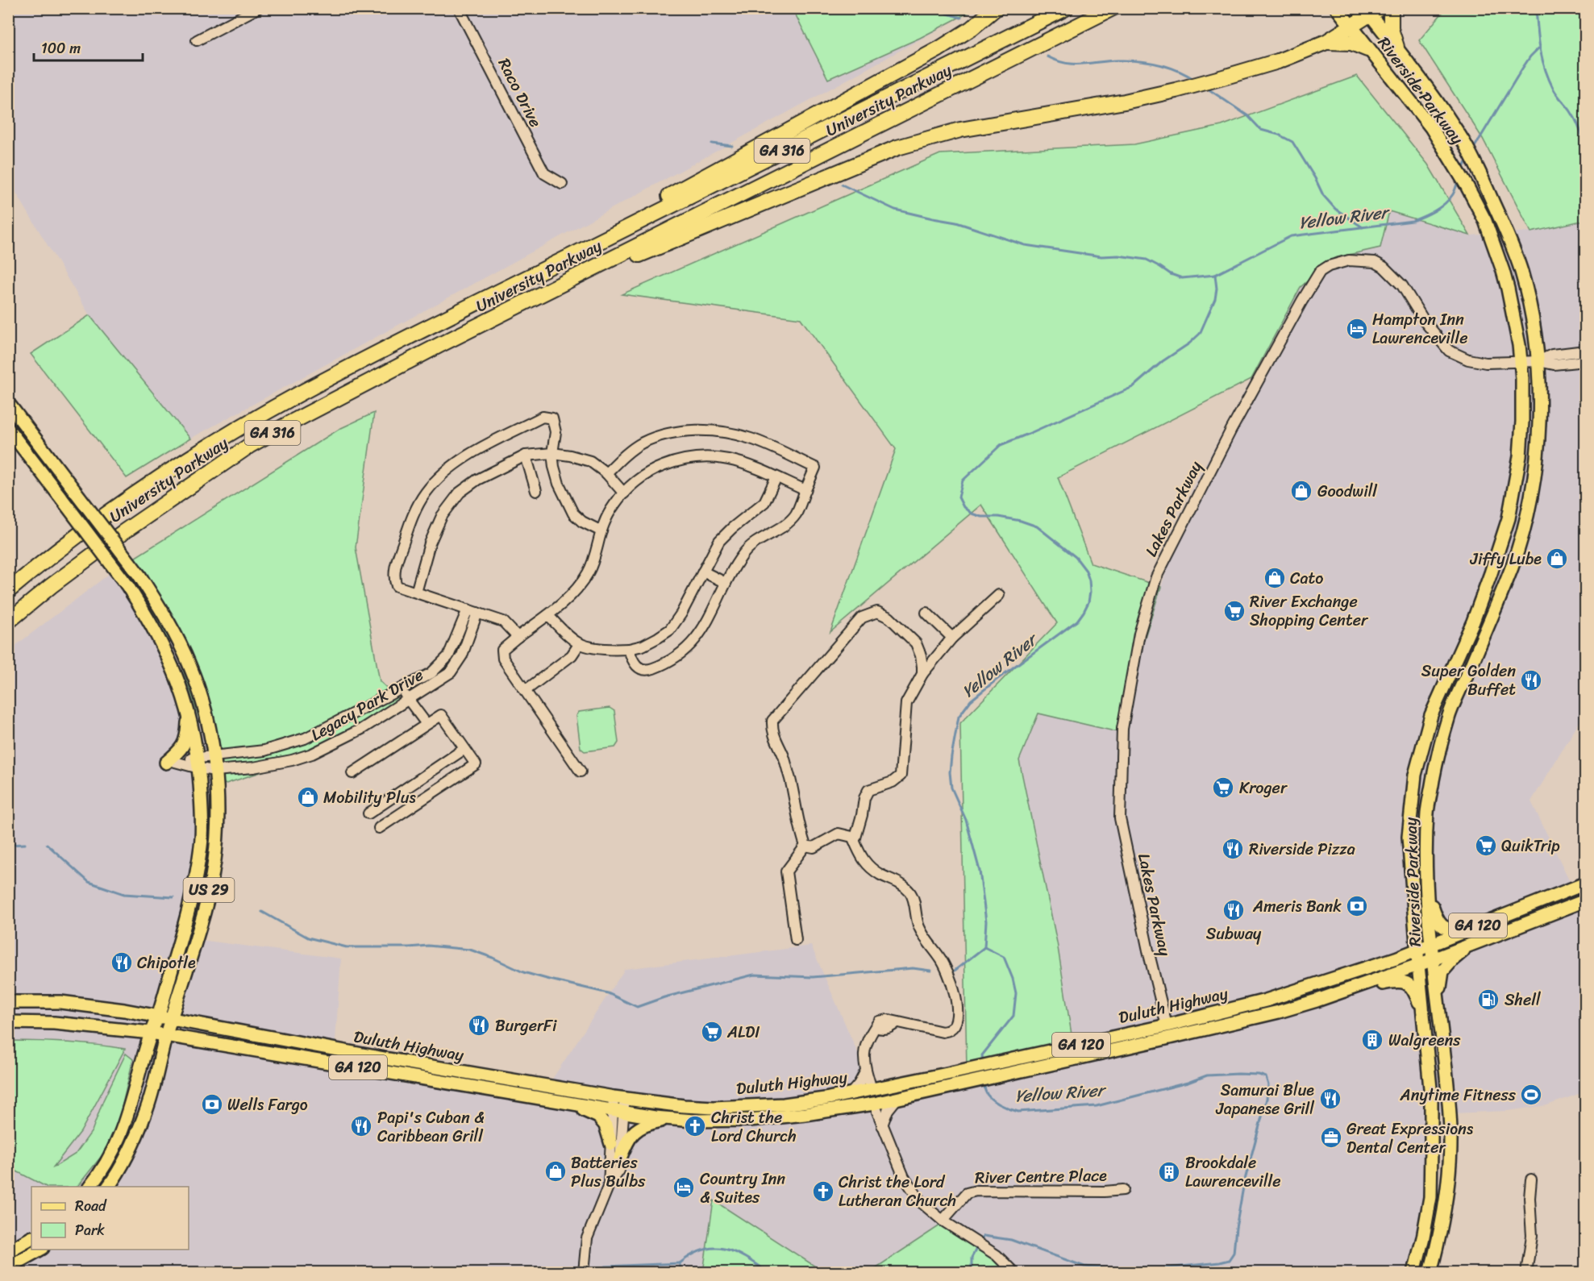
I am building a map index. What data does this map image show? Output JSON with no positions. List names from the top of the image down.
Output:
{
  "streets": {
    "highway": ["University Parkway", "GA 316"],
    "main road": [
      "Riverside Parkway",
      "US 29",
      "GA 120",
      "Duluth Highway"
    ],
    "street": [
      "Raco Drive",
      "Lakes Parkway",
      "Legacy Park Drive",
      "River Centre Place"
    ]
  },
  "crossings": [
    ["Riverside Parkway", "Lakes Parkway"],
    ["Riverside Parkway", "Duluth Highway"],
    ["Lakes Parkway", "Duluth Highway"],
    ["Legacy Park Drive", "US 29"],
    ["US 29", "Duluth Highway"]
  ],
  "water": ["Yellow River"],
  "places": {
    "hotel": ["Hampton Inn Lawrenceville", "Country Inn & Suites"],
    "shop": [
      "Goodwill",
      "Jiffy Lube",
      "Cato",
      "Mobility Plus",
      "Batteries Plus Bulbs"
    ],
    "supermarket": [
      "River Exchange Shopping Center",
      "Kroger",
      "QuikTrip",
      "ALDI"
    ],
    "restaurant": [
      "Super Golden Buffet",
      "Riverside Pizza",
      "Subway",
      "Chipotle",
      "BurgerFi",
      "Samurai Blue Japanese Grill",
      "Papi's Cuban & Caribbean Grill"
    ],
    "bank": ["Ameris Bank", "Wells Fargo"],
    "fuel station": ["Shell"],
    "building": ["Walgreens", "Brookdale Lawrenceville"],
    "sports": ["Anytime Fitness"],
    "church": ["Christ the Lord Church", "Christ the Lord Lutheran Church"],
    "office": ["Great Expressions Dental Center"]
  },
  "legend": ["Road", "Park"],
  "scale_bar": "100 m"
}
